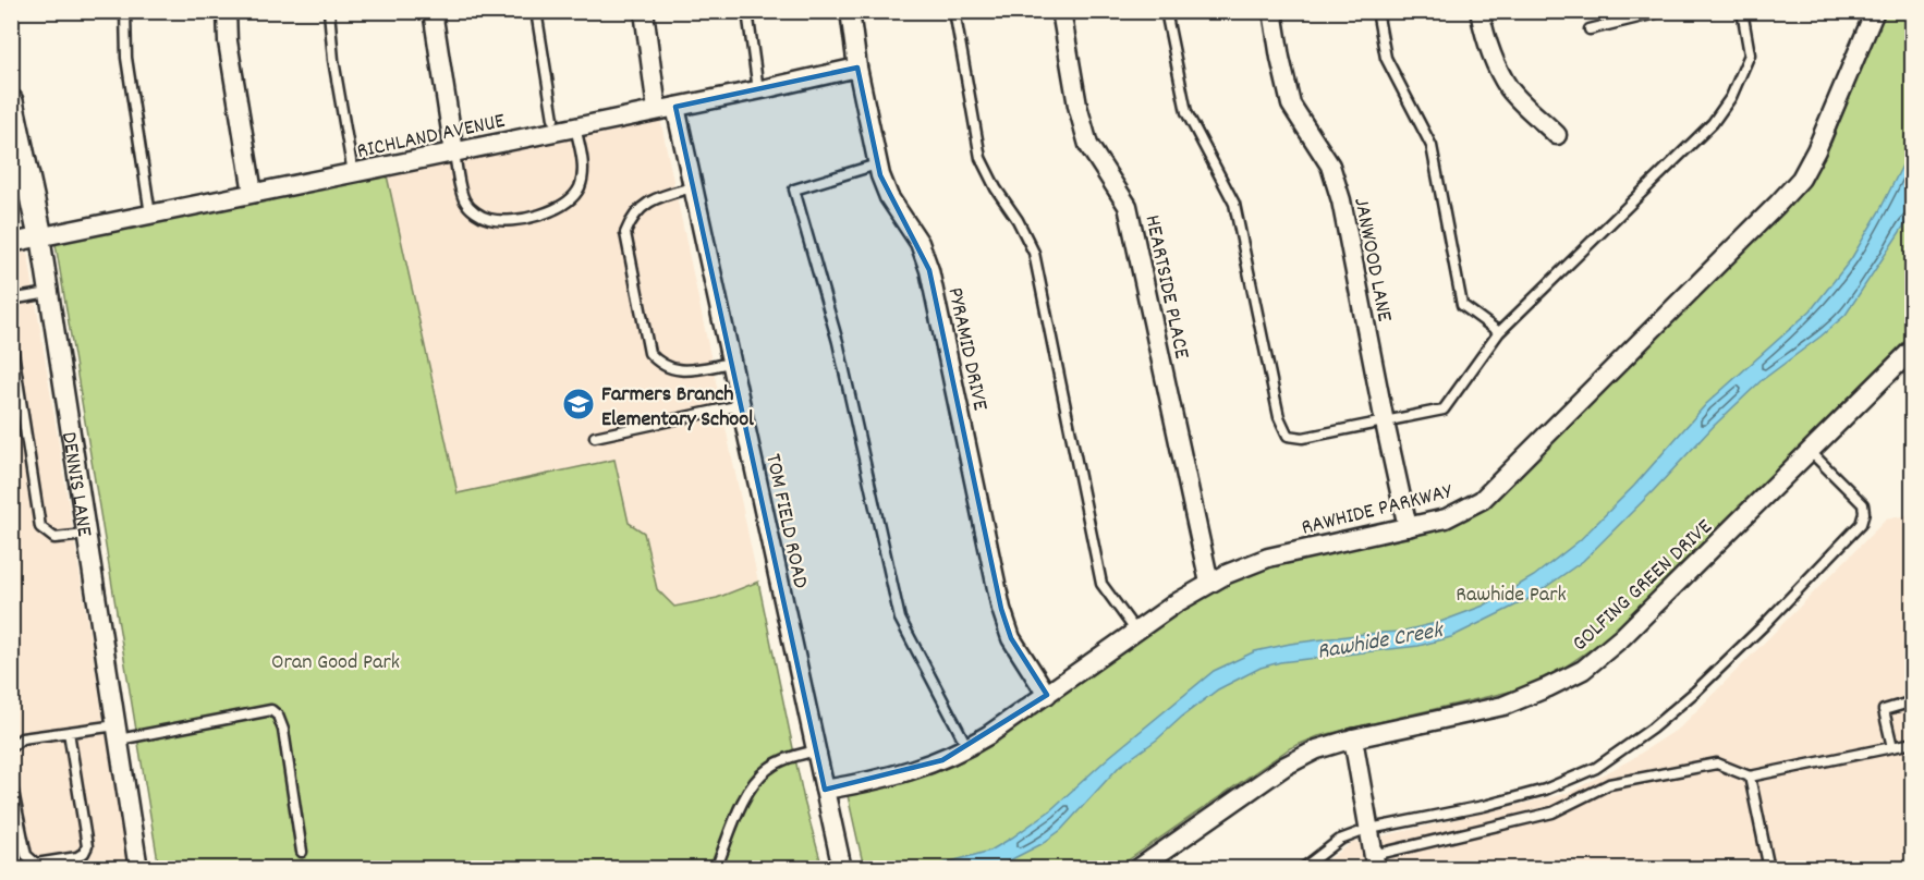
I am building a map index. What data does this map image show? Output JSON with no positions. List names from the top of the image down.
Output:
{
  "streets": {
    "street": [
      "RICHLAND AVENUE",
      "JANWOOD LANE",
      "HEARTSIDE PLACE",
      "PYRAMID DRIVE",
      "DENNIS LANE",
      "RAWHIDE PARKWAY",
      "TOM FIELD ROAD",
      "GOLFING GREEN DRIVE"
    ]
  },
  "crossings": [
    ["RICHLAND AVENUE", "PYRAMID DRIVE"],
    ["RICHLAND AVENUE", "DENNIS LANE"],
    ["RICHLAND AVENUE", "TOM FIELD ROAD"],
    ["JANWOOD LANE", "RAWHIDE PARKWAY"],
    ["HEARTSIDE PLACE", "RAWHIDE PARKWAY"],
    ["PYRAMID DRIVE", "RAWHIDE PARKWAY"],
    ["RAWHIDE PARKWAY", "TOM FIELD ROAD"]
  ],
  "water": ["Rawhide Creek"],
  "parks": ["Rawhide Park", "Oran Good Park"],
  "places": {
    "school or university": ["Farmers Branch Elementary School"]
  }
}
